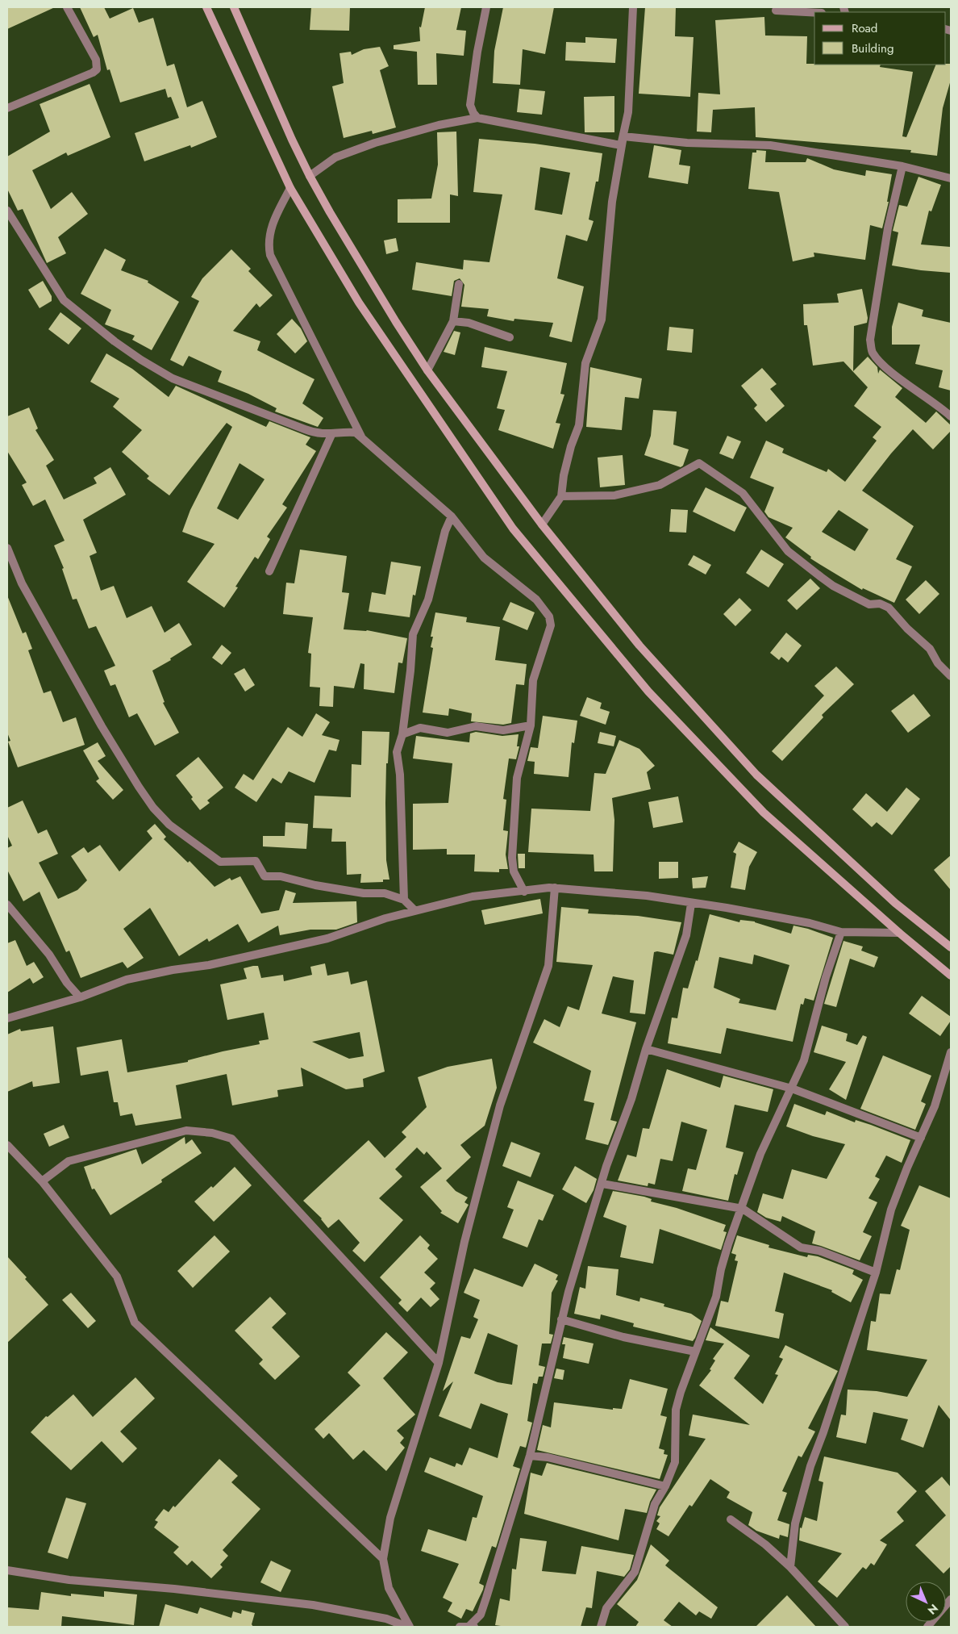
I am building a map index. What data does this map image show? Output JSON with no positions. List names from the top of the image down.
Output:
{
  "legend": ["Road", "Building"],
  "north": "bottom right"
}
